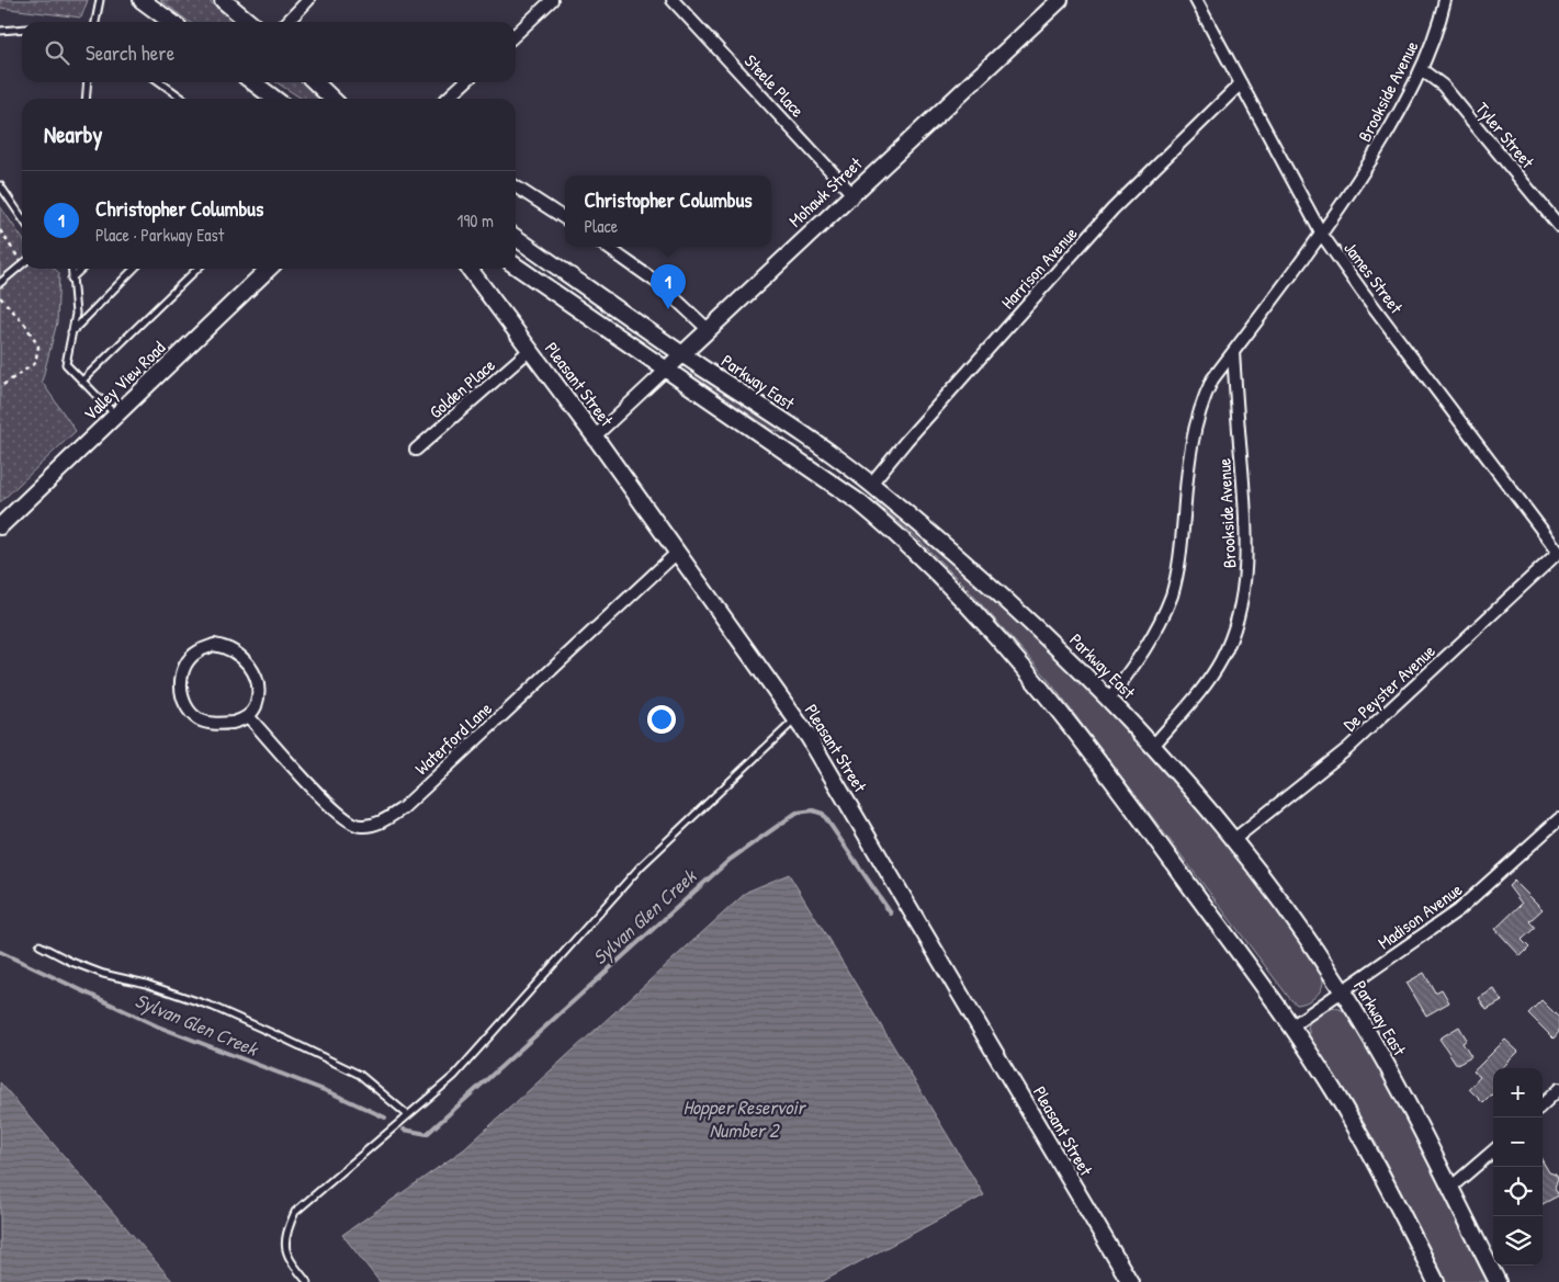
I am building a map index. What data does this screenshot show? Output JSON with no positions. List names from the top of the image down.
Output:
{
  "streets": {
    "street": [
      "Steele Place",
      "Brookside Avenue",
      "Tyler Street",
      "Mohawk Street",
      "Harrison Avenue",
      "James Street",
      "Valley View Road",
      "Parkway East",
      "Pleasant Street",
      "Golden Place",
      "De Peyster Avenue",
      "Waterford Lane",
      "Madison Avenue"
    ]
  },
  "crossings": [
    ["Steele Place", "Mohawk Street"],
    ["Brookside Avenue", "Tyler Street"],
    ["Brookside Avenue", "James Street"],
    ["Brookside Avenue", "Parkway East"],
    ["Mohawk Street", "Parkway East"],
    ["Mohawk Street", "Pleasant Street"],
    ["Harrison Avenue", "James Street"],
    ["Harrison Avenue", "Parkway East"],
    ["James Street", "De Peyster Avenue"],
    ["Parkway East", "De Peyster Avenue"],
    ["Parkway East", "Madison Avenue"],
    ["Pleasant Street", "Golden Place"],
    ["Pleasant Street", "Waterford Lane"]
  ],
  "water": ["Sylvan Glen Creek", "Hopper Reservoir Number 2"],
  "page": {
    "search": "Search here",
    "heading": "Nearby",
    "list": [
      {
        "mark": "1",
        "name": "Christopher Columbus",
        "note": "Place · Parkway East",
        "value": "190 m"
      }
    ],
    "popup": ["Christopher Columbus", "Place"],
    "pins": "1",
    "map_buttons": ["+", "−"]
  }
}
